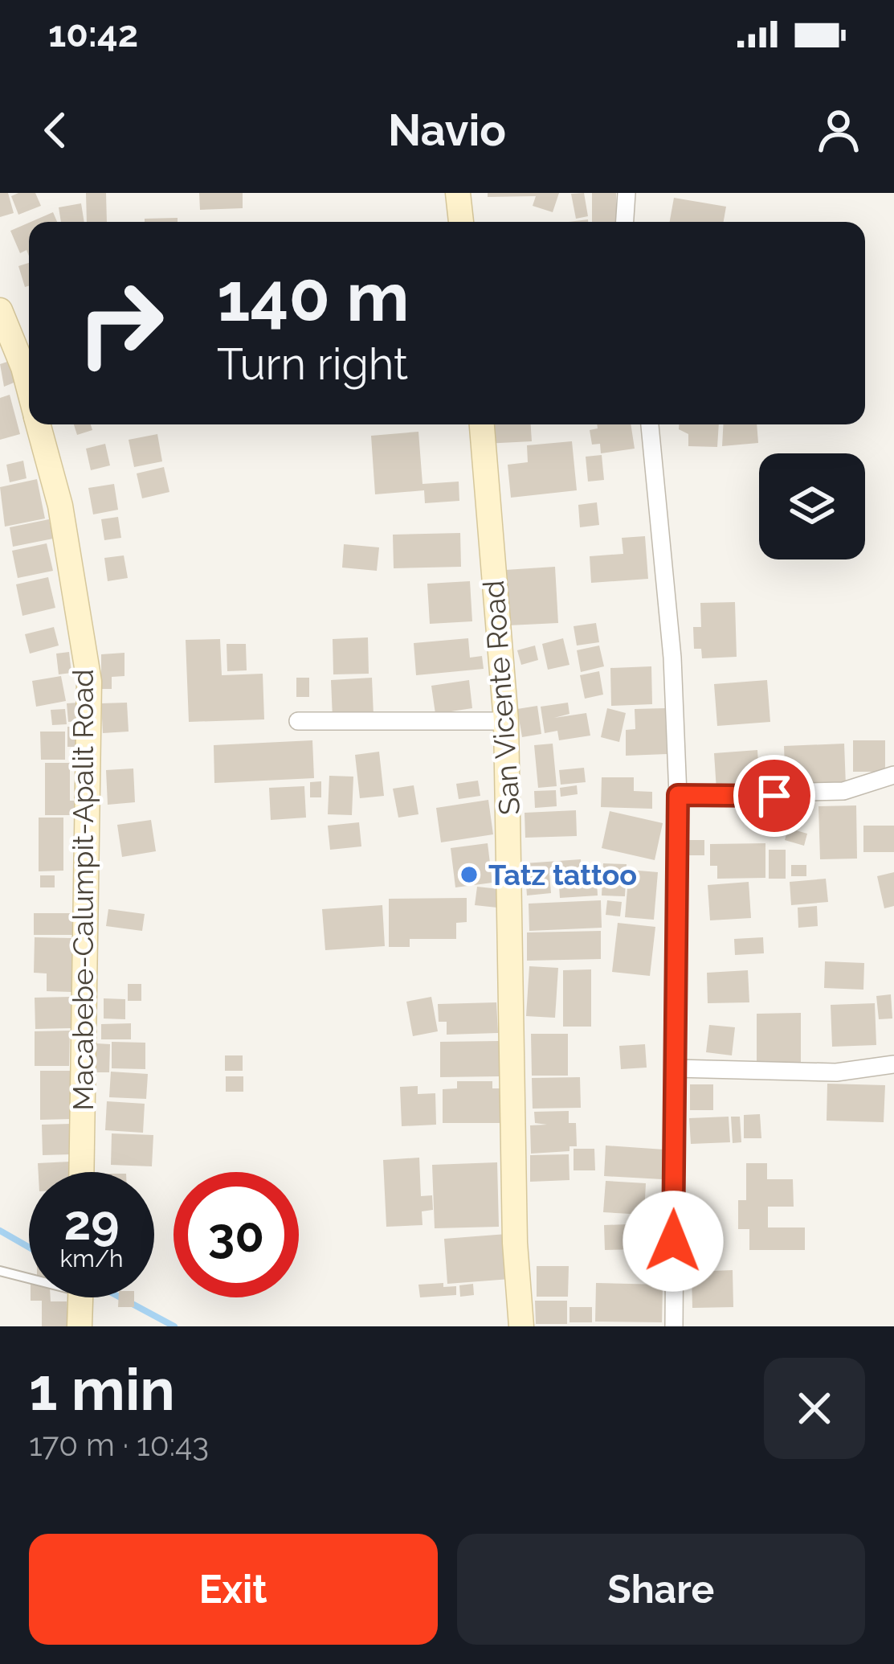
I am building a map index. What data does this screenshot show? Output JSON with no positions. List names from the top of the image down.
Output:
{
  "streets": {
    "street": ["San Vicente Road", "Macabebe-Calumpit-Apalit Road"]
  },
  "places": ["Tatz tattoo"],
  "page": {
    "status": "10:42",
    "header": "Navio",
    "turn": ["140 m", "Turn right"],
    "speed": "29 km/h",
    "limit": "30",
    "heading": ["1 min", "170 m · 10:43"],
    "buttons": ["Exit", "Share"]
  }
}
